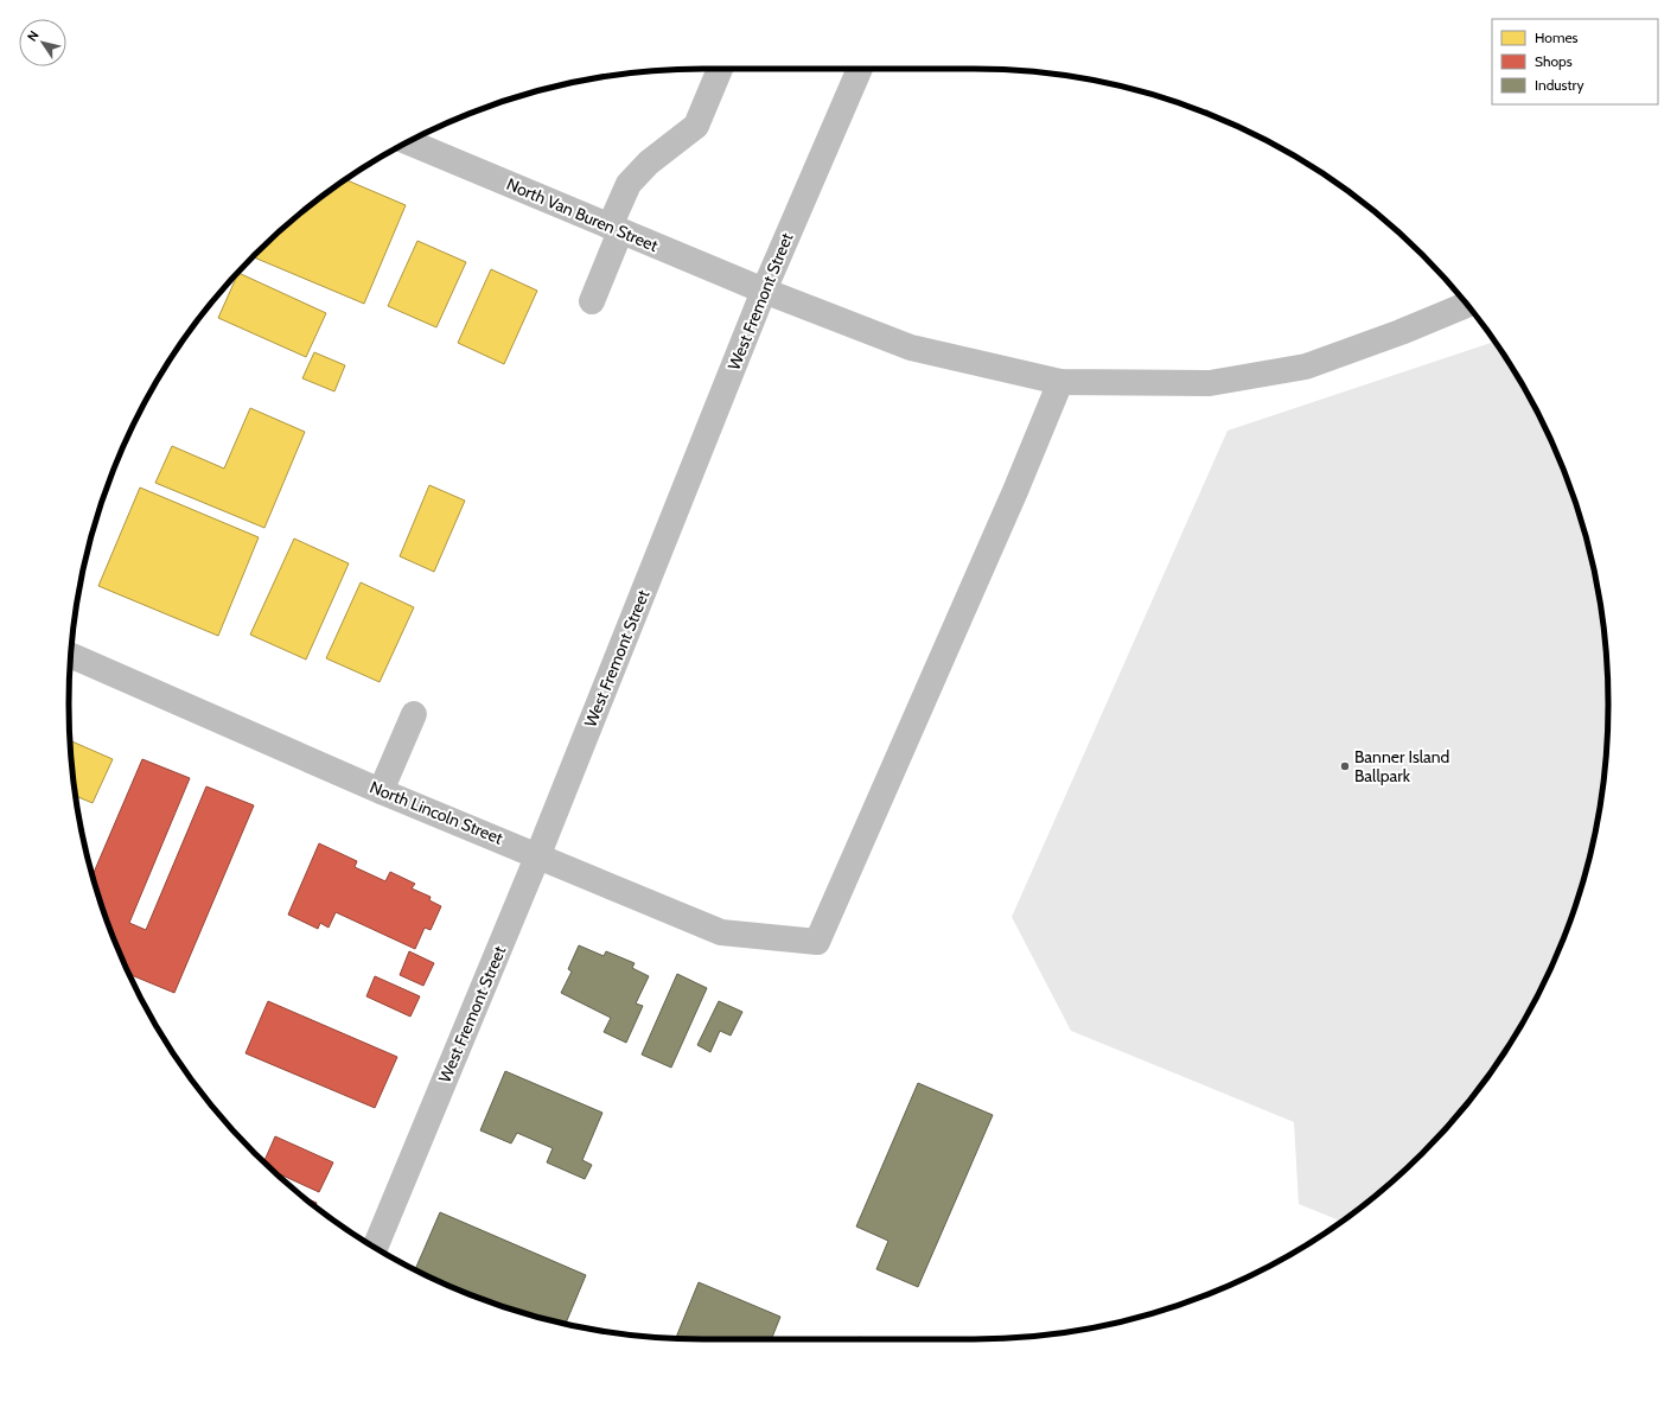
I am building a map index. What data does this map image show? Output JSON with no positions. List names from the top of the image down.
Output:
{
  "streets": {
    "street": ["North Van Buren Street", "West Fremont Street", "North Lincoln Street"]
  },
  "crossings": [
    ["North Van Buren Street", "West Fremont Street"],
    ["North Van Buren Street", "North Lincoln Street"],
    ["West Fremont Street", "North Lincoln Street"]
  ],
  "places": ["Banner Island Ballpark"],
  "legend": ["Homes", "Shops", "Industry"],
  "north": "top left"
}
